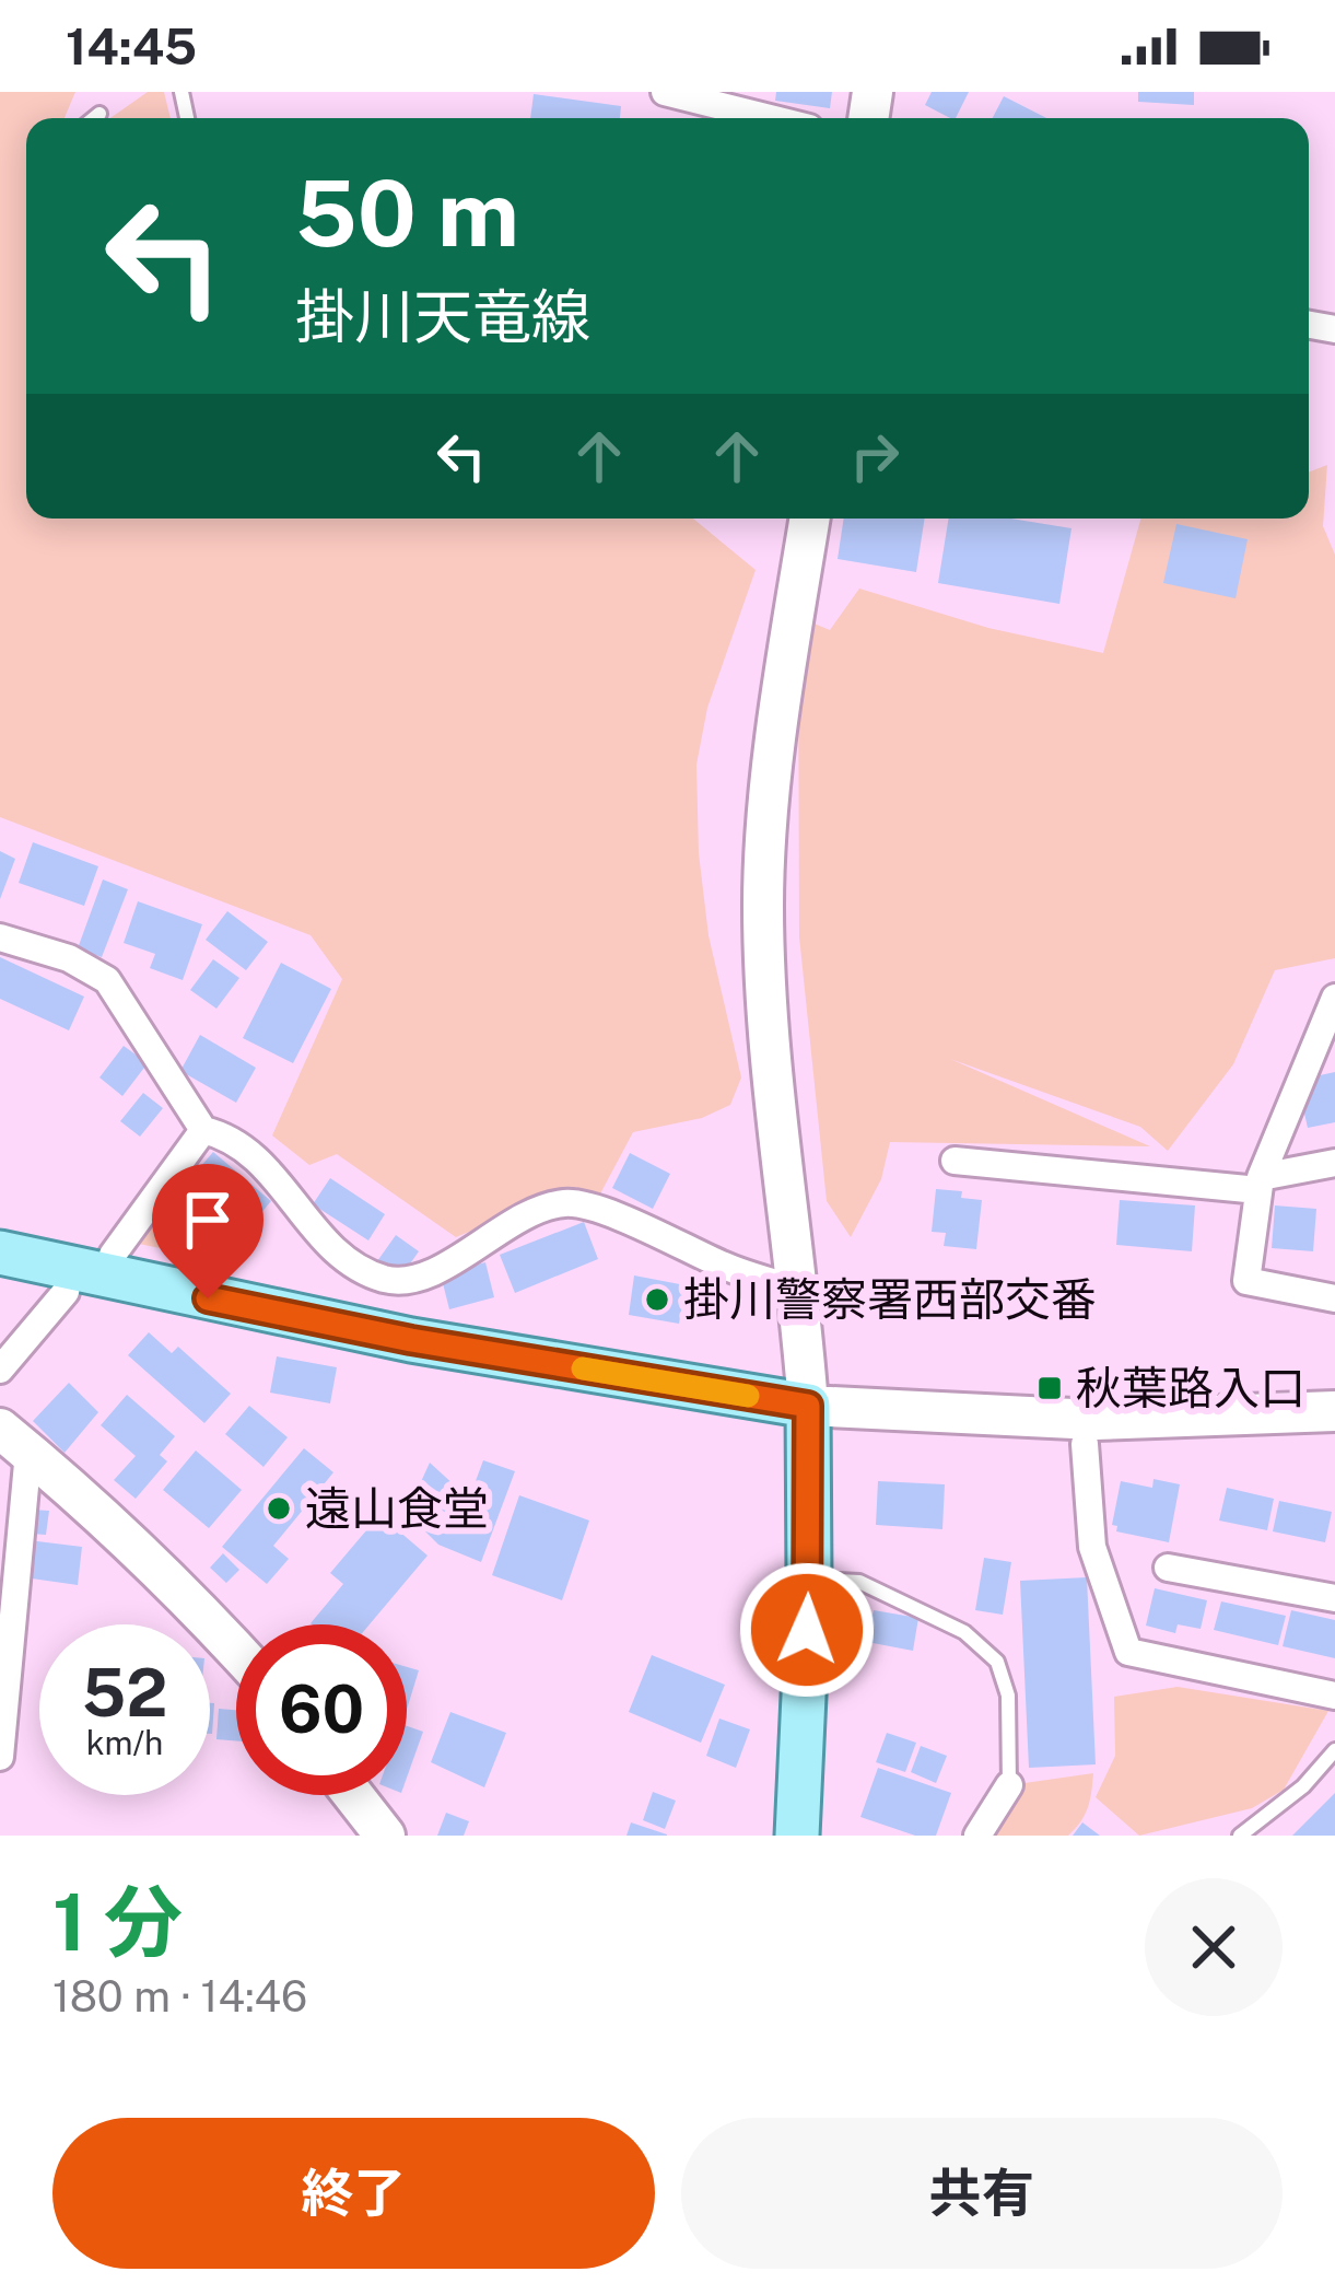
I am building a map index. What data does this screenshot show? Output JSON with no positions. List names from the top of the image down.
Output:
{
  "places": {
    "other": ["掛川警察署西部交番", "遠山食堂"],
    "transit": ["秋葉路入口"]
  },
  "page": {
    "status": "14:45",
    "turn": ["50 m", "掛川天竜線"],
    "speed": "52 km/h",
    "limit": "60",
    "heading": ["1 分", "180 m · 14:46"],
    "buttons": ["終了", "共有"]
  }
}
